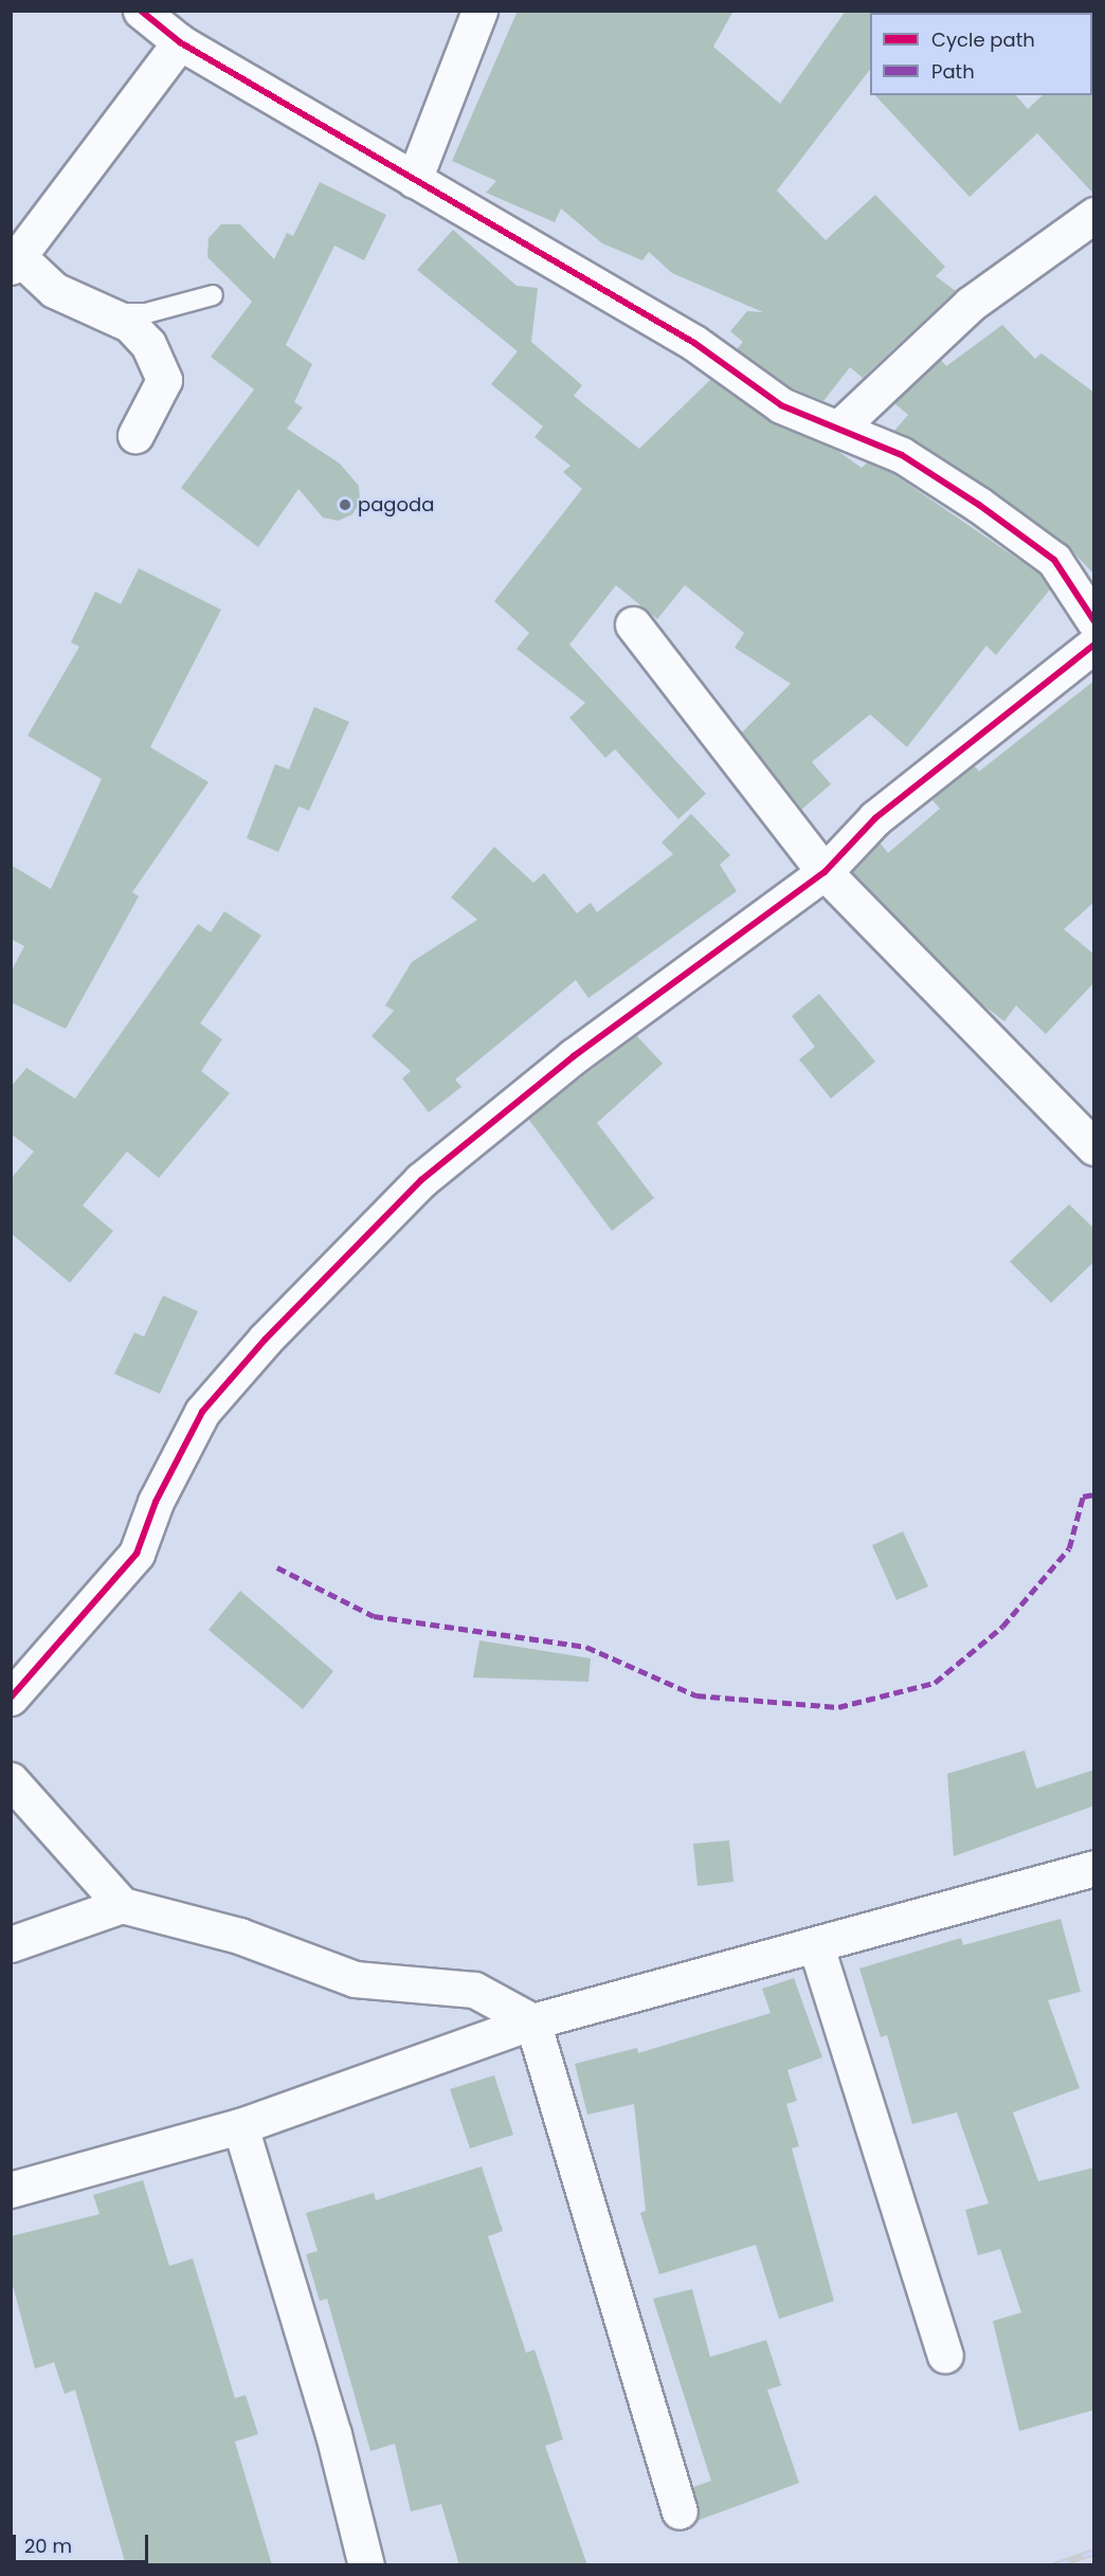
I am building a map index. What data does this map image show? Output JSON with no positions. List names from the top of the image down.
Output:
{
  "places": ["pagoda"],
  "legend": ["Cycle path", "Path"],
  "scale_bar": "20 m"
}
